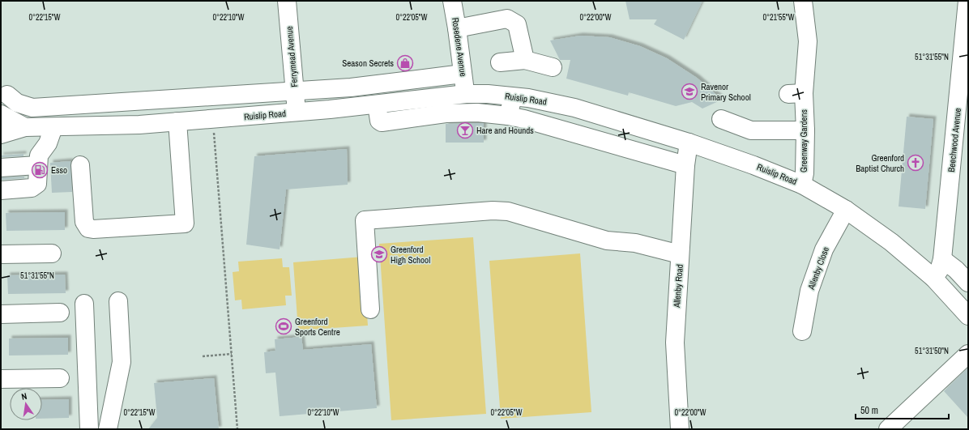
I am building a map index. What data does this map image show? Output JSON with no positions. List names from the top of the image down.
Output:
{
  "streets": {
    "street": [
      "Rosedene Avenue",
      "Ferrymead Avenue",
      "Ruislip Road",
      "Beechwood Avenue",
      "Greenway Gardens",
      "Allenby Close",
      "Allenby Road"
    ]
  },
  "crossings": [
    ["Rosedene Avenue", "Ruislip Road"],
    ["Ferrymead Avenue", "Ruislip Road"],
    ["Ruislip Road", "Beechwood Avenue"],
    ["Ruislip Road", "Greenway Gardens"],
    ["Ruislip Road", "Allenby Close"],
    ["Ruislip Road", "Allenby Road"]
  ],
  "places": {
    "shop": ["Season Secrets"],
    "school or university": ["Ravenor Primary School", "Greenford High School"],
    "bar": ["Hare and Hounds"],
    "church": ["Greenford Baptist Church"],
    "fuel station": ["Esso"],
    "sports": ["Greenford Sports Centre"]
  },
  "scale_bar": "50 m",
  "north": "top",
  "coordinates": [
    "0°22'15\"W",
    "0°22'10\"W",
    "0°22'05\"W",
    "0°22'00\"W",
    "0°21'55\"W",
    "51°31'55\"N",
    "51°31'50\"N"
  ]
}
